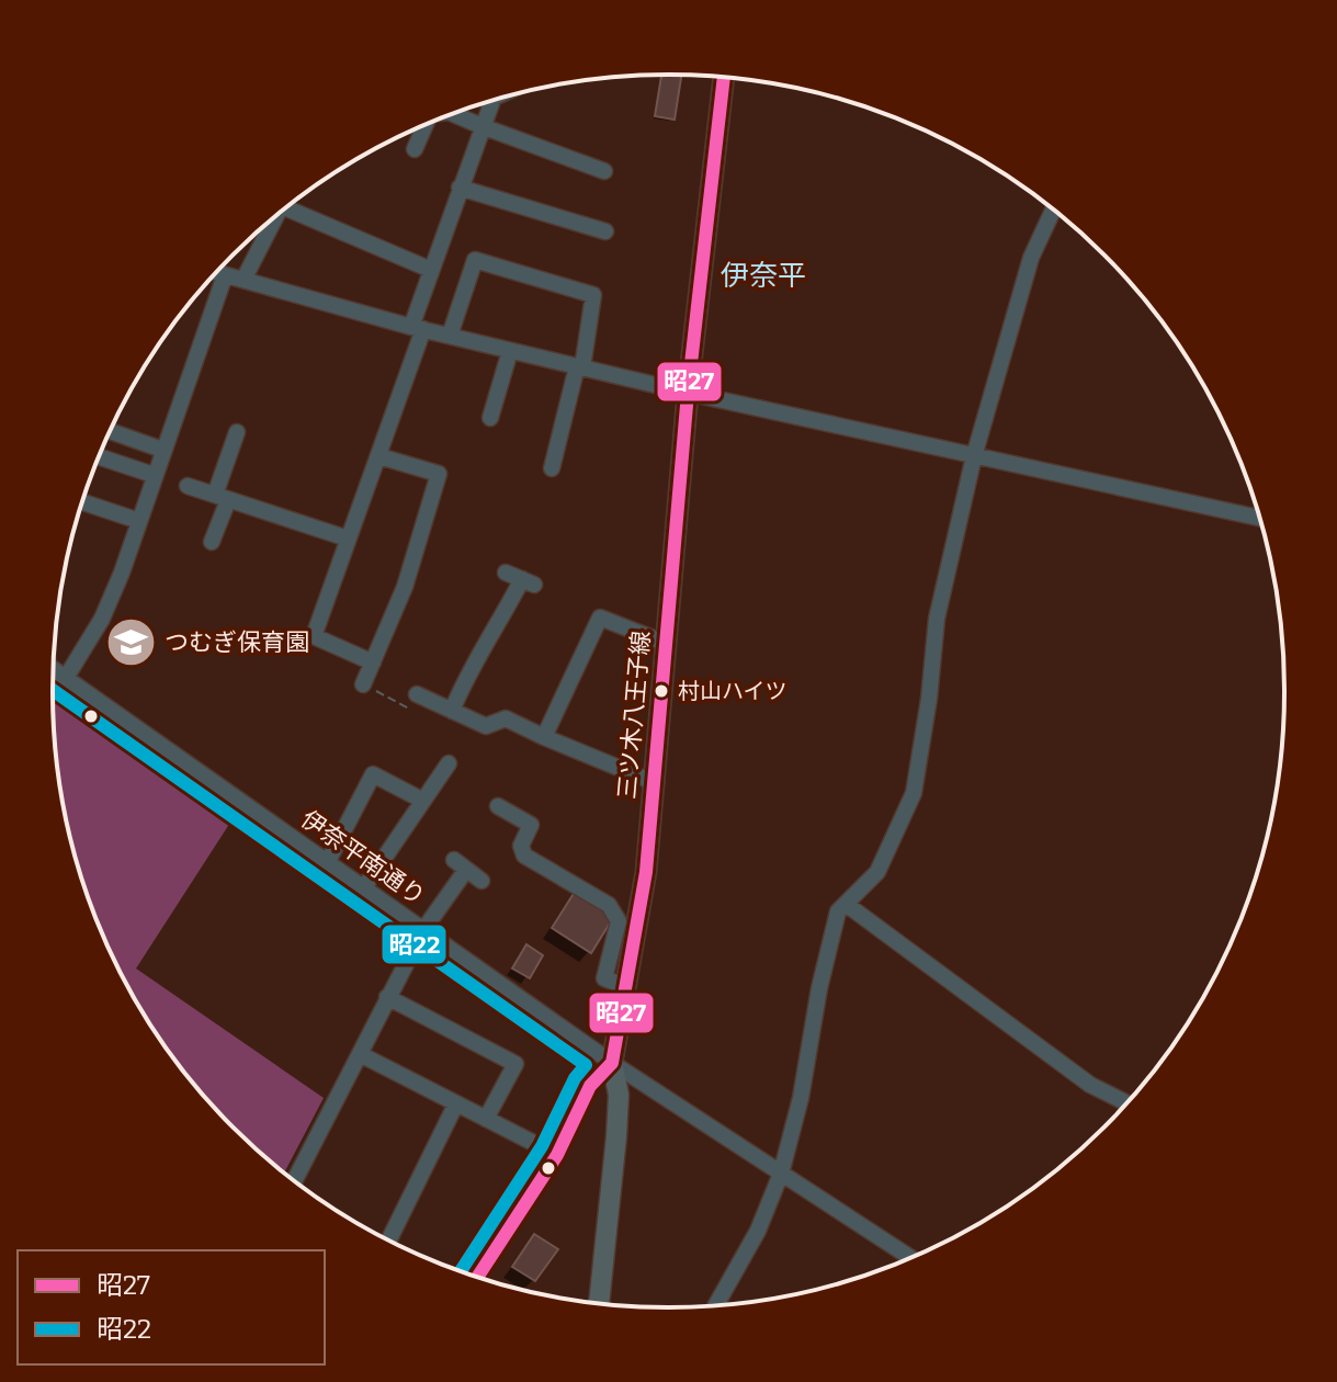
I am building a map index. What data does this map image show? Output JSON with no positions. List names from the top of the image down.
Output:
{
  "streets": {
    "main road": ["三ツ木八王子線"],
    "street": ["伊奈平南通り"]
  },
  "crossings": [
    ["三ツ木八王子線", "伊奈平南通り"]
  ],
  "districts": ["伊奈平"],
  "places": {
    "school or university": ["つむぎ保育園"],
    "other": ["村山ハイツ"]
  },
  "lines": ["transit line 昭27", "transit line 昭22"],
  "legend": ["昭27", "昭22"]
}
